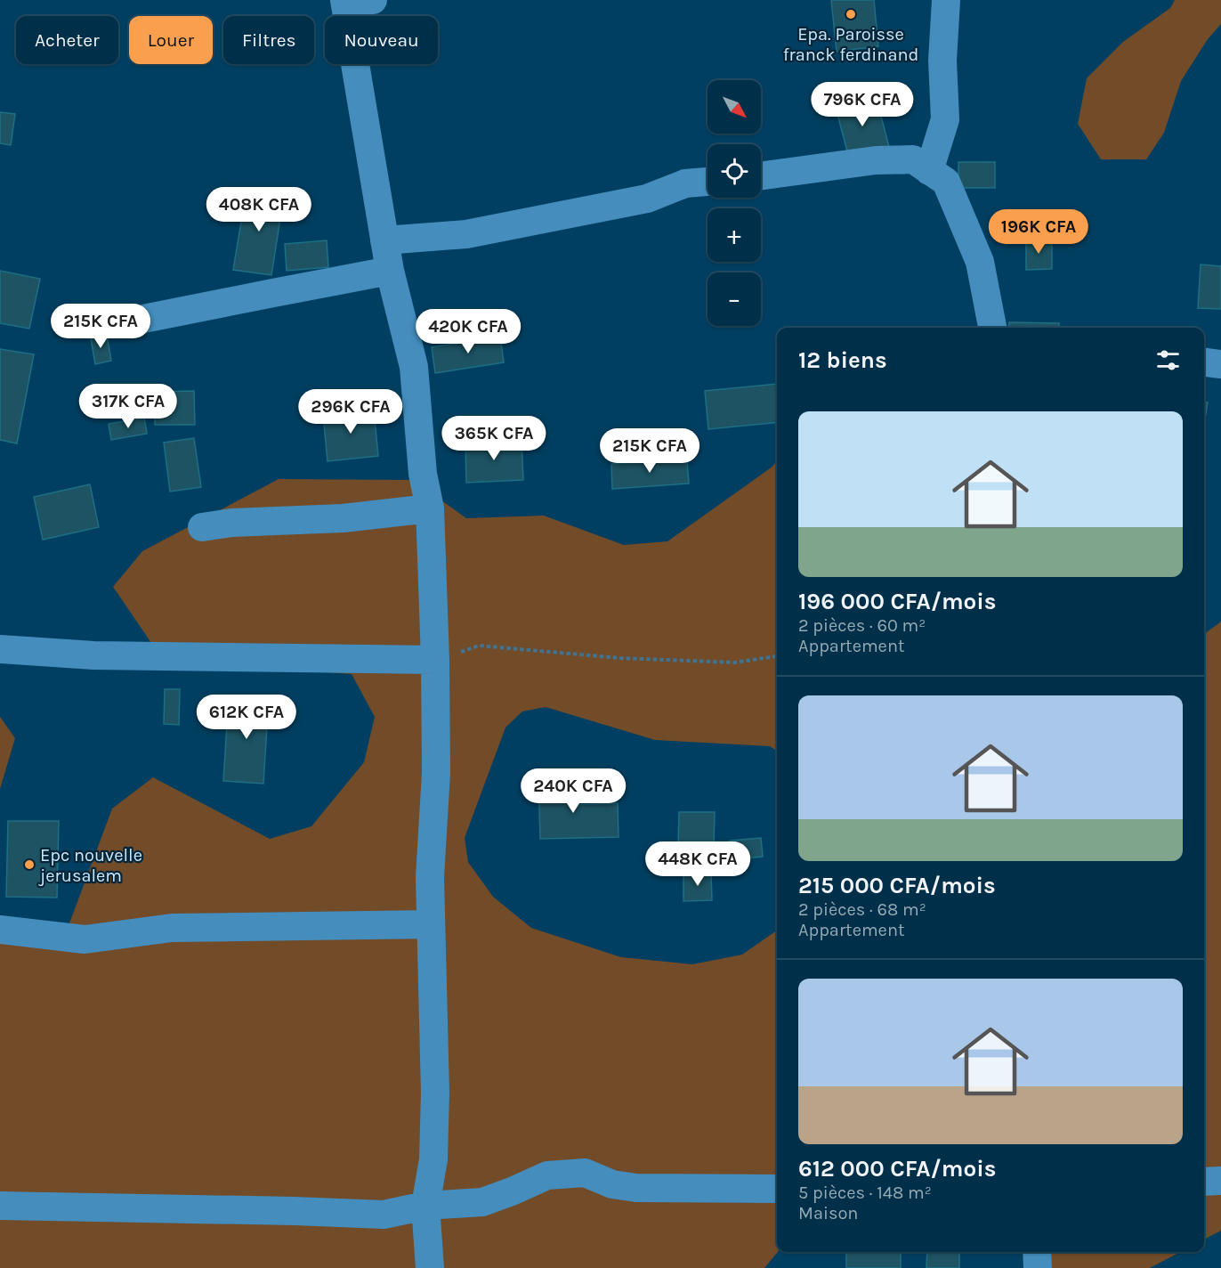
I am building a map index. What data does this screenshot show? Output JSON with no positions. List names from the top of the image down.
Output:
{
  "places": ["Epa. Paroisse franck ferdinand", "Epc nouvelle jerusalem"],
  "north": "bottom right",
  "page": {
    "chip": [
      "Acheter",
      "Louer",
      "Filtres",
      "Nouveau"
    ],
    "map_buttons": ["+", "−"],
    "price": [
      "796K CFA",
      "408K CFA",
      "196K CFA",
      "215K CFA",
      "420K CFA",
      "317K CFA",
      "296K CFA",
      "365K CFA",
      "215K CFA",
      "612K CFA",
      "240K CFA",
      "448K CFA"
    ],
    "heading": "12 biens",
    "list": [
      {
        "name": "196 000 CFA/mois",
        "note": "2 pièces · 60 m² · Appartement"
      },
      {
        "name": "215 000 CFA/mois",
        "note": "2 pièces · 68 m² · Appartement"
      },
      {
        "name": "612 000 CFA/mois",
        "note": "5 pièces · 148 m² · Maison"
      }
    ]
  }
}
